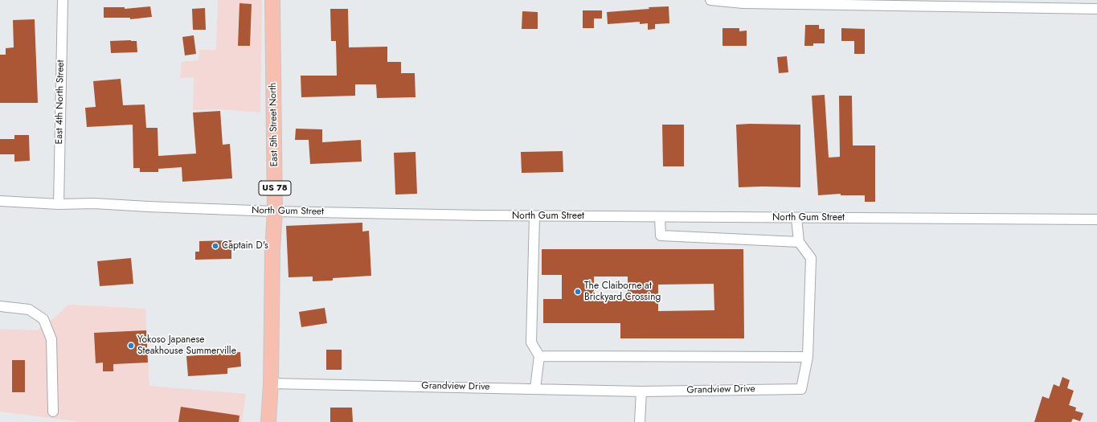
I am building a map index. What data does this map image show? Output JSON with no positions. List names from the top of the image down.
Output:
{
  "streets": {
    "main road": ["East 5th Street North", "US 78"],
    "street": ["East 4th North Street", "North Gum Street", "Grandview Drive"]
  },
  "crossings": [
    ["East 4th North Street", "North Gum Street"],
    ["East 5th Street North", "North Gum Street"],
    ["East 5th Street North", "Grandview Drive"]
  ],
  "places": ["Captain D's", "The Claiborne at Brickyard Crossing", "Yokoso Japanese Steakhouse Summerville"]
}
